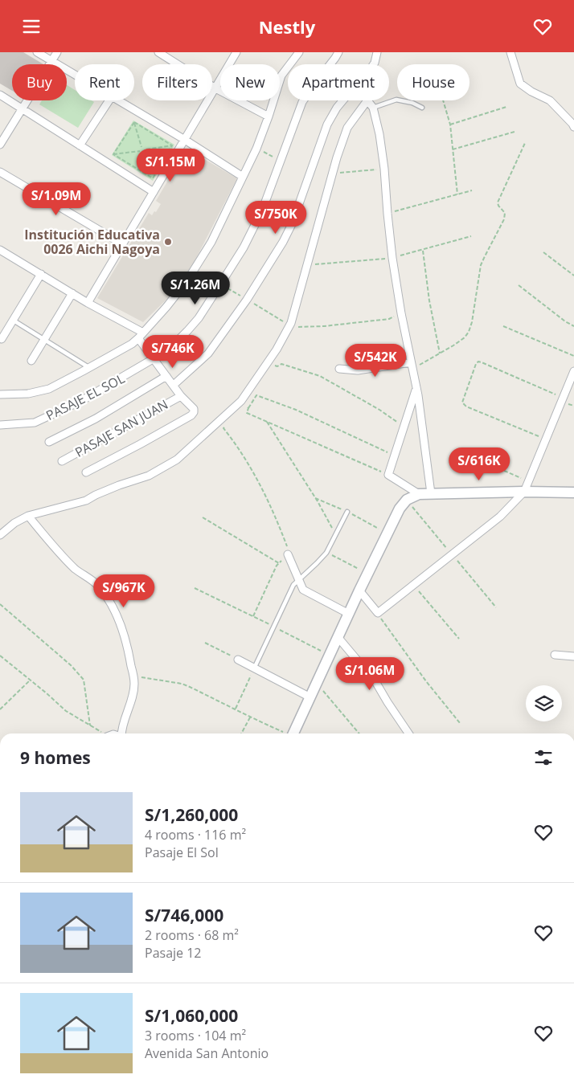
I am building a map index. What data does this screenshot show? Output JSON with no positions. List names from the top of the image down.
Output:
{
  "streets": {
    "street": ["PASAJE EL SOL", "PASAJE SAN JUAN"]
  },
  "places": ["Institución Educativa 0026 Aichi Nagoya"],
  "page": {
    "header": "Nestly",
    "chip": [
      "Buy",
      "Rent",
      "Filters",
      "New",
      "Apartment",
      "House"
    ],
    "price": [
      "S/1.15M",
      "S/1.09M",
      "S/750K",
      "S/1.26M",
      "S/746K",
      "S/542K",
      "S/616K",
      "S/967K",
      "S/1.06M"
    ],
    "heading": "9 homes",
    "list": [
      {
        "name": "S/1,260,000",
        "note": "4 rooms · 116 m² · Pasaje El Sol"
      },
      {
        "name": "S/746,000",
        "note": "2 rooms · 68 m² · Pasaje 12"
      },
      {
        "name": "S/1,060,000",
        "note": "3 rooms · 104 m² · Avenida San Antonio"
      }
    ]
  }
}
